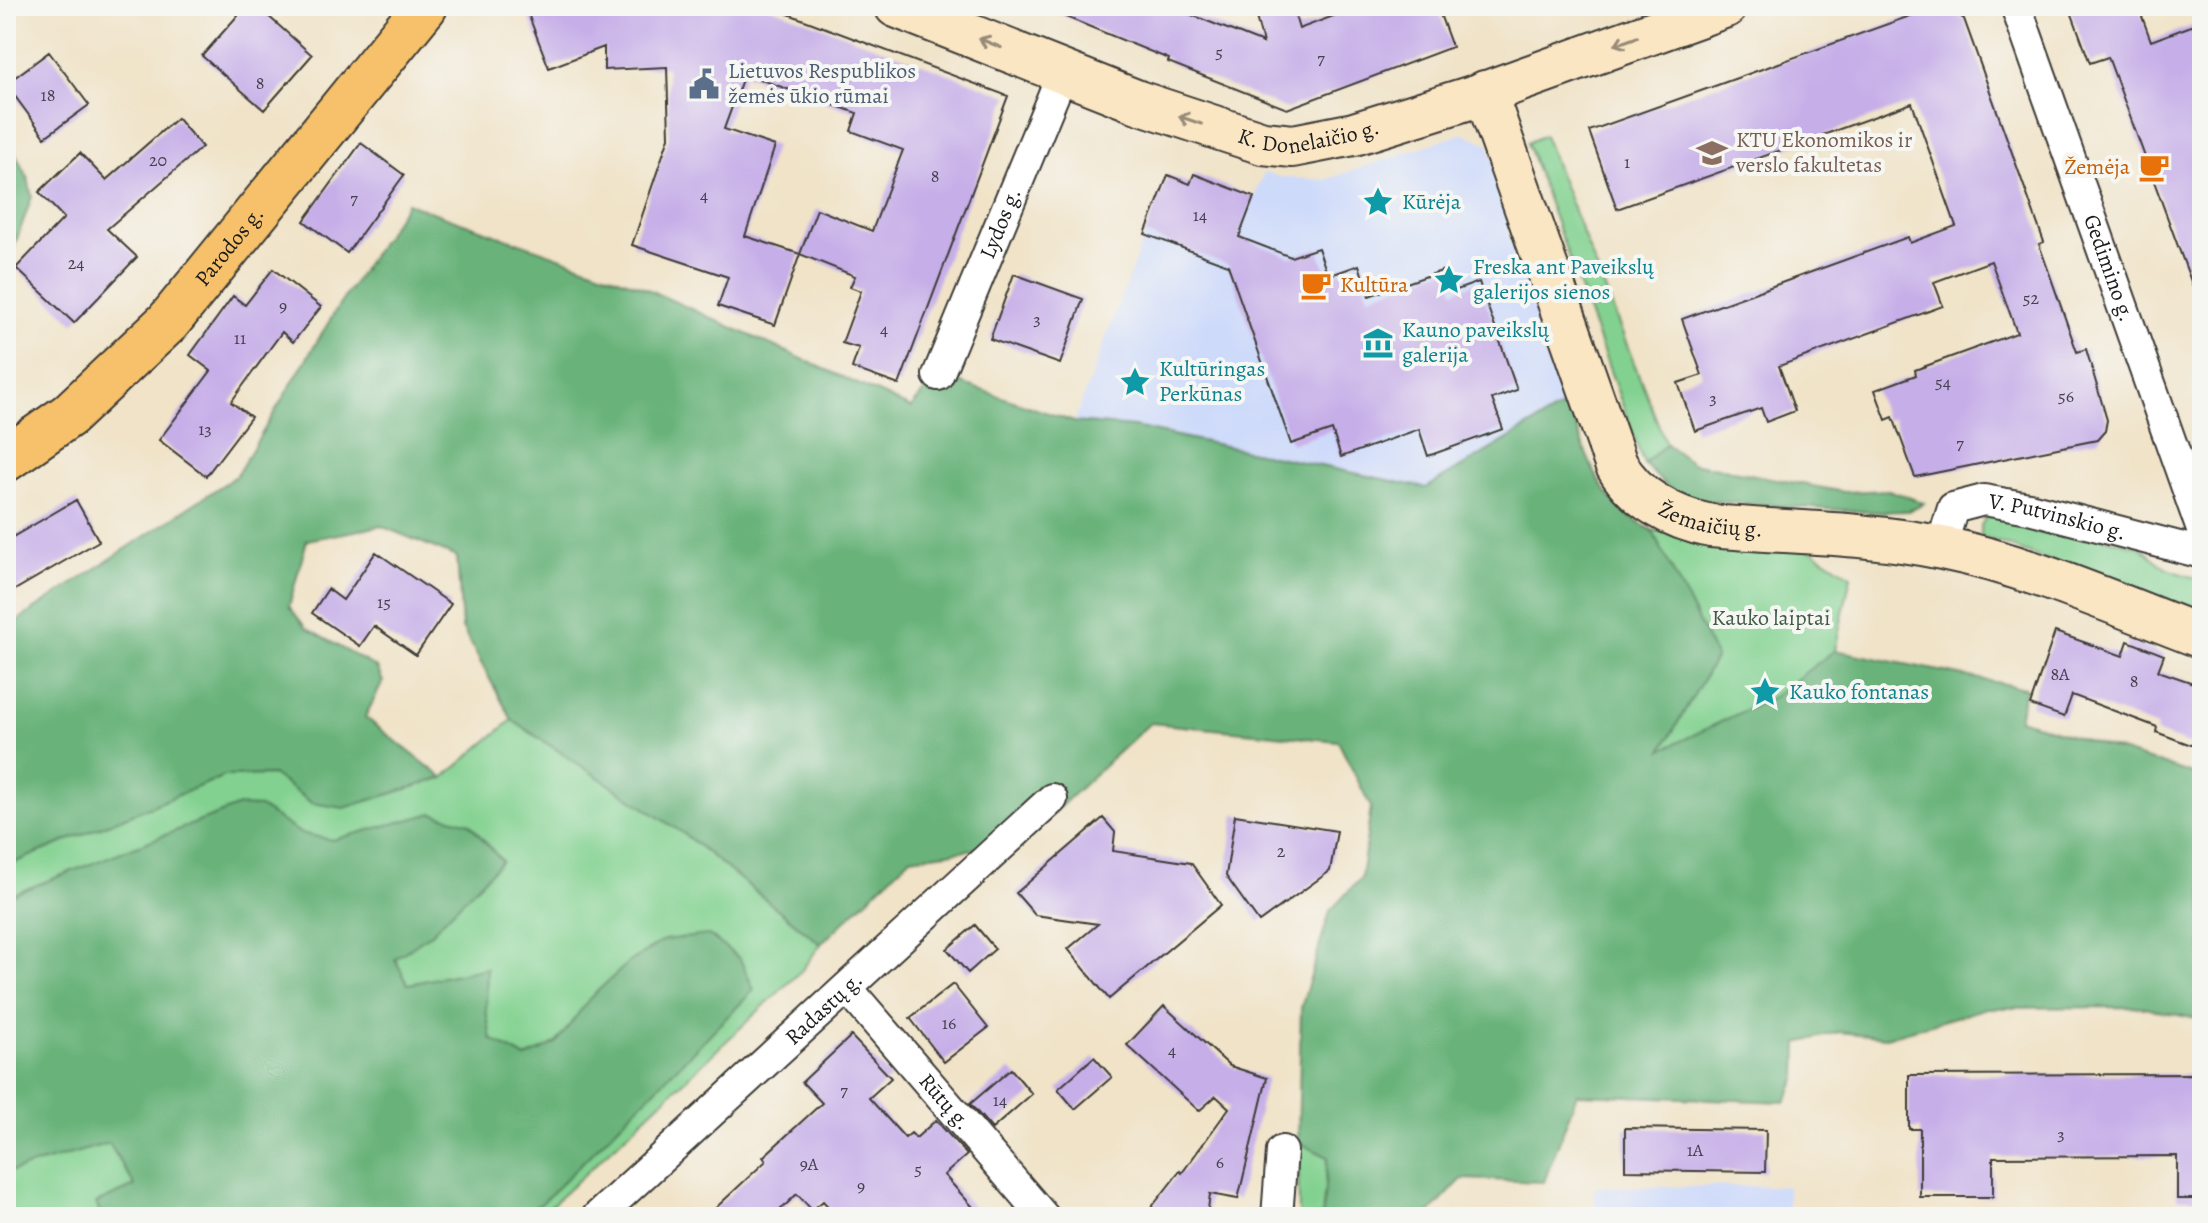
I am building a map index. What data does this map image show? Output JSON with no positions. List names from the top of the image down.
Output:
{
  "streets": {
    "main road": ["Parodos g."],
    "street": [
      "K. Donelaičio g.",
      "Lydos g.",
      "Gedimino g.",
      "Žemaičių g.",
      "V. Putvinskio g.",
      "Radastų g.",
      "Rūtų g."
    ]
  },
  "crossings": [
    ["K. Donelaičio g.", "Lydos g."],
    ["K. Donelaičio g.", "Žemaičių g."],
    ["Žemaičių g.", "V. Putvinskio g."],
    ["Radastų g.", "Rūtų g."]
  ],
  "one_way": ["K. Donelaičio g."],
  "parks": ["Kauko laiptai"],
  "places": {
    "public building": ["Lietuvos Respublikos žemės ūkio rūmai"],
    "school or university": ["KTU Ekonomikos ir verslo fakultetas"],
    "cafe": ["Žemėja", "Kultūra"],
    "place": [
      "Kūrėja",
      "Freska ant Paveikslų galerijos sienos",
      "Kultūringas Perkūnas",
      "Kauko fontanas"
    ],
    "museum": ["Kauno paveikslų galerija"]
  },
  "house_numbers": [
    "5",
    "7",
    "8",
    "18",
    "20",
    "1",
    "8",
    "4",
    "7",
    "14",
    "24",
    "52",
    "9",
    "3",
    "4",
    "11",
    "54",
    "56",
    "3",
    "13",
    "7",
    "15",
    "8A",
    "8",
    "2",
    "16",
    "4",
    "7",
    "14",
    "3",
    "1A",
    "6",
    "9A",
    "5",
    "9"
  ]
}
